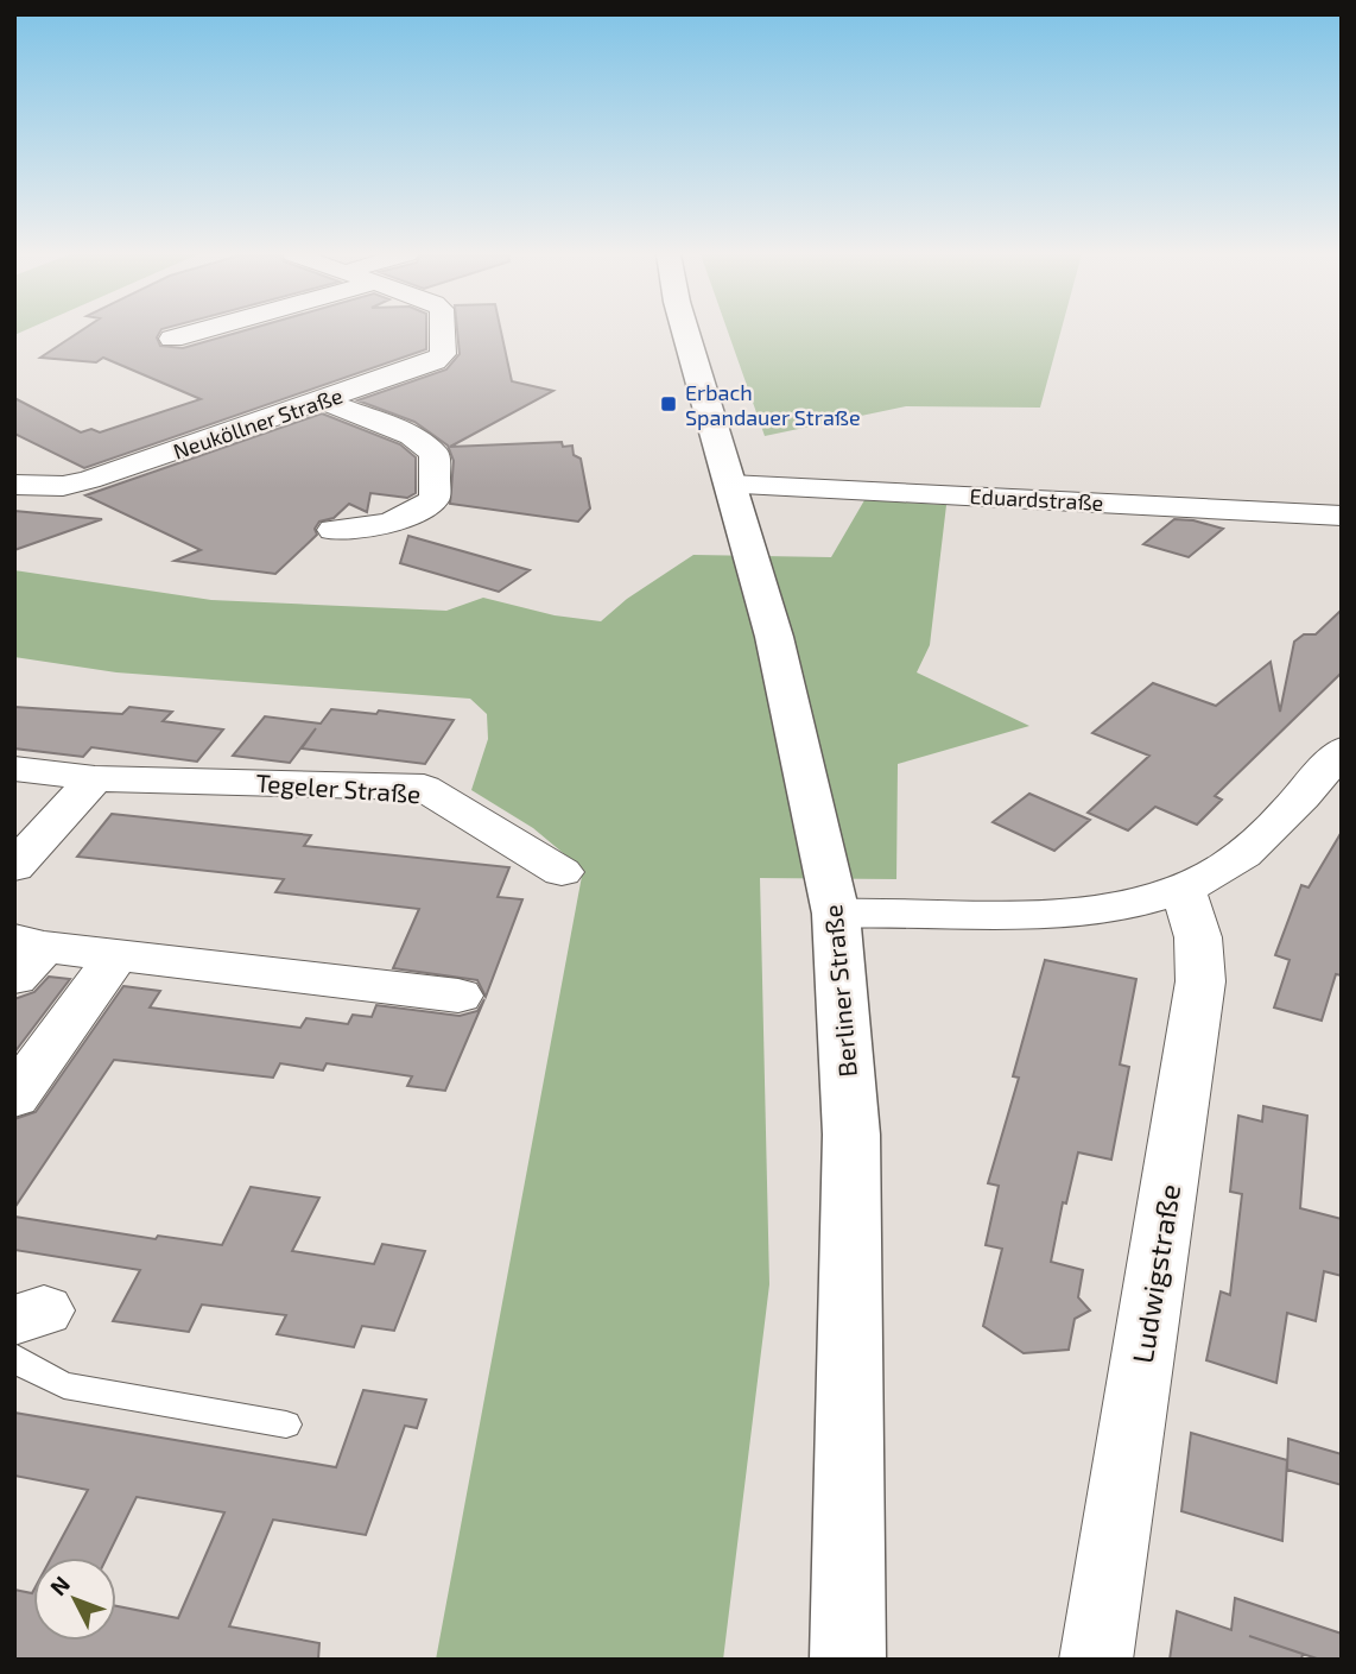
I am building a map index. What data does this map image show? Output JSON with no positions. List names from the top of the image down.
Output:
{
  "streets": {
    "street": [
      "Neuköllner Straße",
      "Eduardstraße",
      "Tegeler Straße",
      "Berliner Straße",
      "Ludwigstraße"
    ]
  },
  "crossings": [
    ["Eduardstraße", "Berliner Straße"]
  ],
  "places": {
    "transit": ["Erbach Spandauer Straße"]
  },
  "north": "top left"
}
